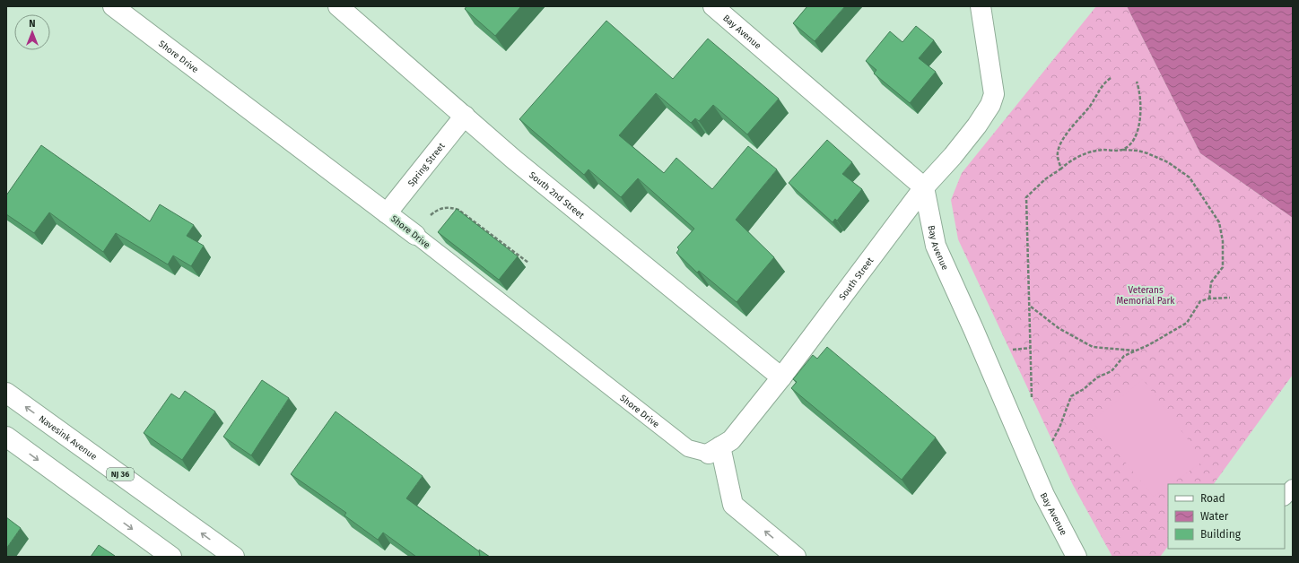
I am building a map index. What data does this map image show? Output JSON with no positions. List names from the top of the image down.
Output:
{
  "streets": {
    "main road": [
      "Bay Avenue",
      "Shore Drive",
      "Spring Street",
      "South 2nd Street",
      "South Street",
      "Navesink Avenue",
      "NJ 36"
    ]
  },
  "crossings": [
    ["Bay Avenue", "South Street"],
    ["Shore Drive", "Spring Street"],
    ["Shore Drive", "South Street"],
    ["Spring Street", "South 2nd Street"],
    ["South 2nd Street", "South Street"]
  ],
  "parks": ["Veterans Memorial Park"],
  "legend": ["Road", "Water", "Building"],
  "north": "top"
}
